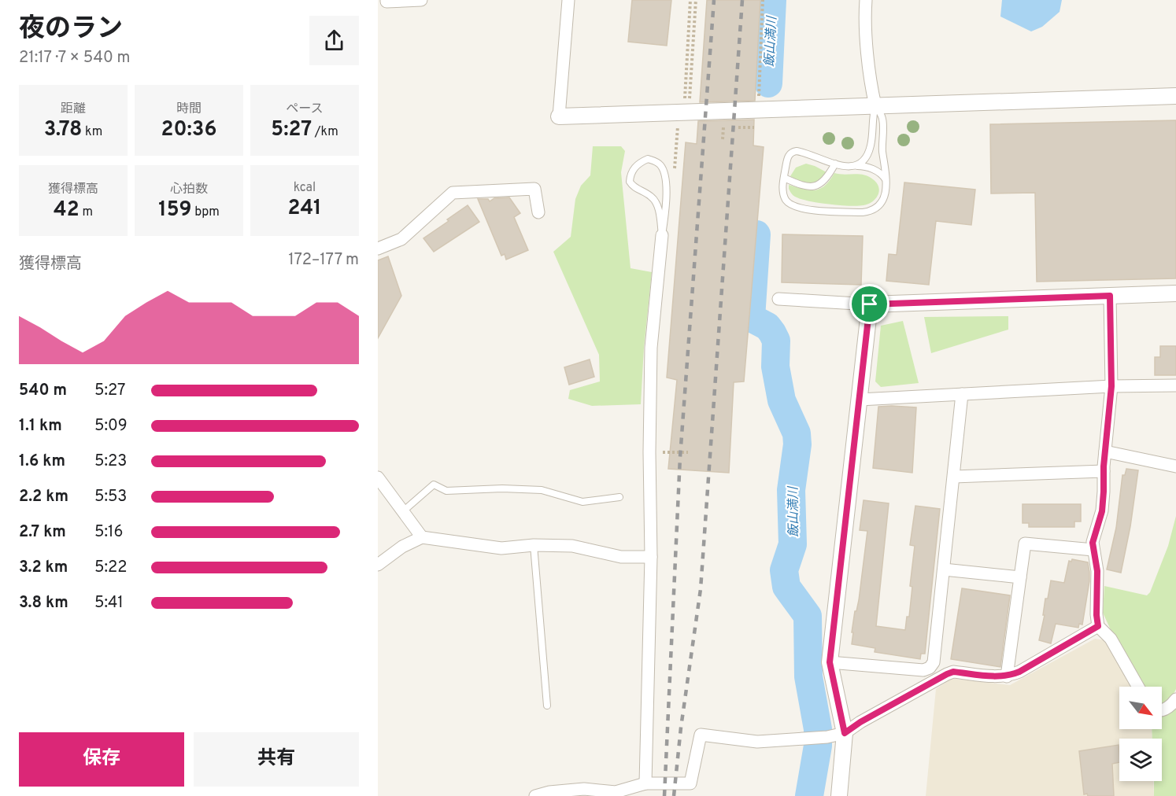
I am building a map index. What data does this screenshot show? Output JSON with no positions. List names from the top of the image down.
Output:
{
  "water": ["飯山満川"],
  "north": "bottom right",
  "page": {
    "heading": ["夜のラン", "21:17 · 7 × 540 m"],
    "stats": [
      ["距離", "3.78 km"],
      ["時間", "20:36"],
      ["ペース", "5:27 /km"],
      ["獲得標高", "42 m"],
      ["心拍数", "159 bpm"],
      ["kcal", "241"]
    ],
    "chart": ["獲得標高", "172–177 m"],
    "list": [
      {
        "name": "540 m",
        "note": "5:27"
      },
      {
        "name": "1.1 km",
        "note": "5:09"
      },
      {
        "name": "1.6 km",
        "note": "5:23"
      },
      {
        "name": "2.2 km",
        "note": "5:53"
      },
      {
        "name": "2.7 km",
        "note": "5:16"
      },
      {
        "name": "3.2 km",
        "note": "5:22"
      },
      {
        "name": "3.8 km",
        "note": "5:41"
      }
    ],
    "buttons": ["保存", "共有"]
  }
}
